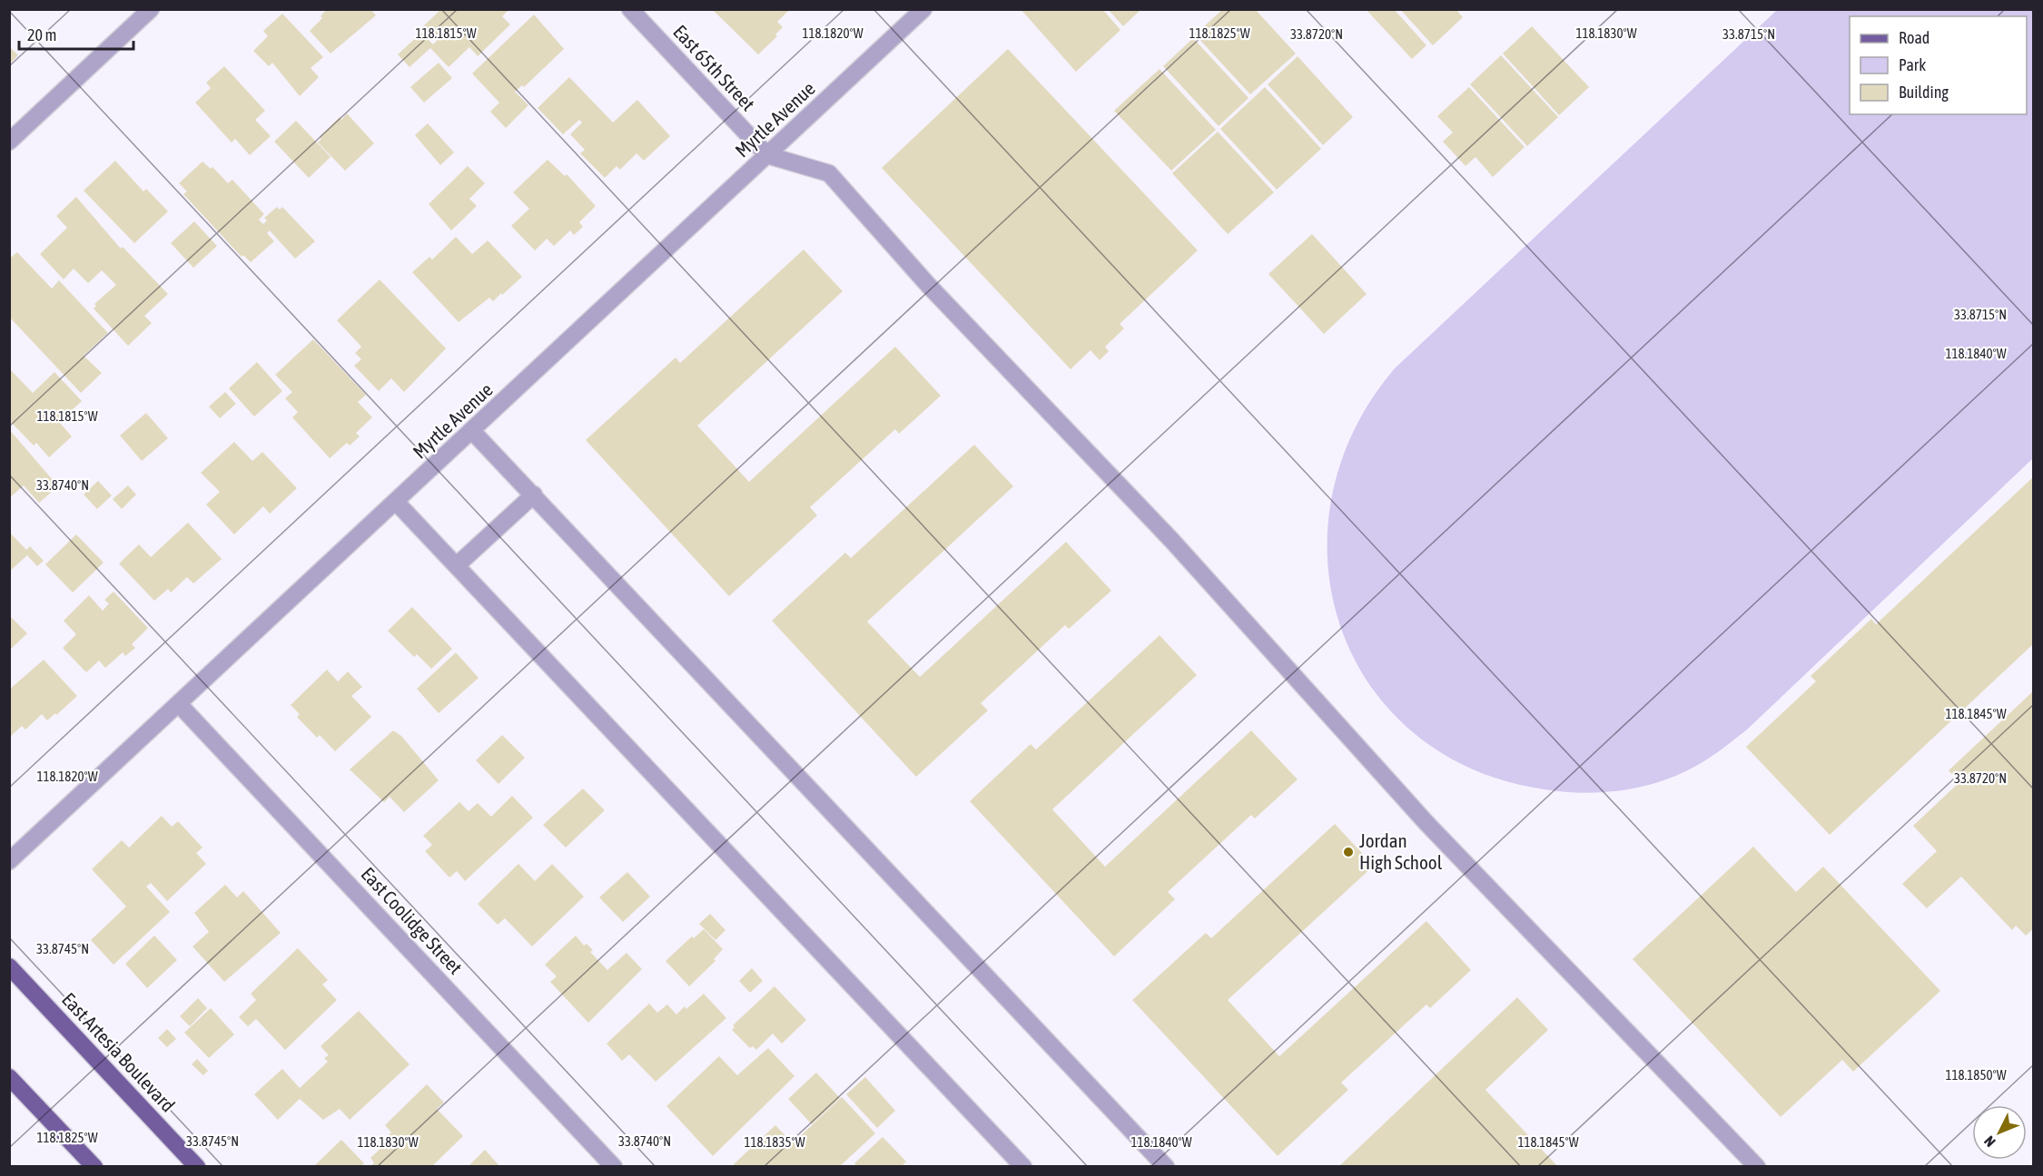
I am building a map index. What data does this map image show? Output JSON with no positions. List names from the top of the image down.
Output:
{
  "streets": {
    "main road": ["East Artesia Boulevard"],
    "street": ["East 65th Street", "Myrtle Avenue", "East Coolidge Street"]
  },
  "crossings": [
    ["East 65th Street", "Myrtle Avenue"],
    ["Myrtle Avenue", "East Coolidge Street"]
  ],
  "places": ["Jordan High School"],
  "legend": ["Road", "Park", "Building"],
  "scale_bar": "20 m",
  "north": "bottom left",
  "coordinates": [
    "118.1815°W",
    "118.1820°W",
    "118.1825°W",
    "118.1830°W",
    "33.8720°N",
    "33.8715°N",
    "118.1840°W",
    "33.8740°N",
    "118.1845°W",
    "33.8745°N",
    "118.1850°W",
    "118.1835°W"
  ]
}
